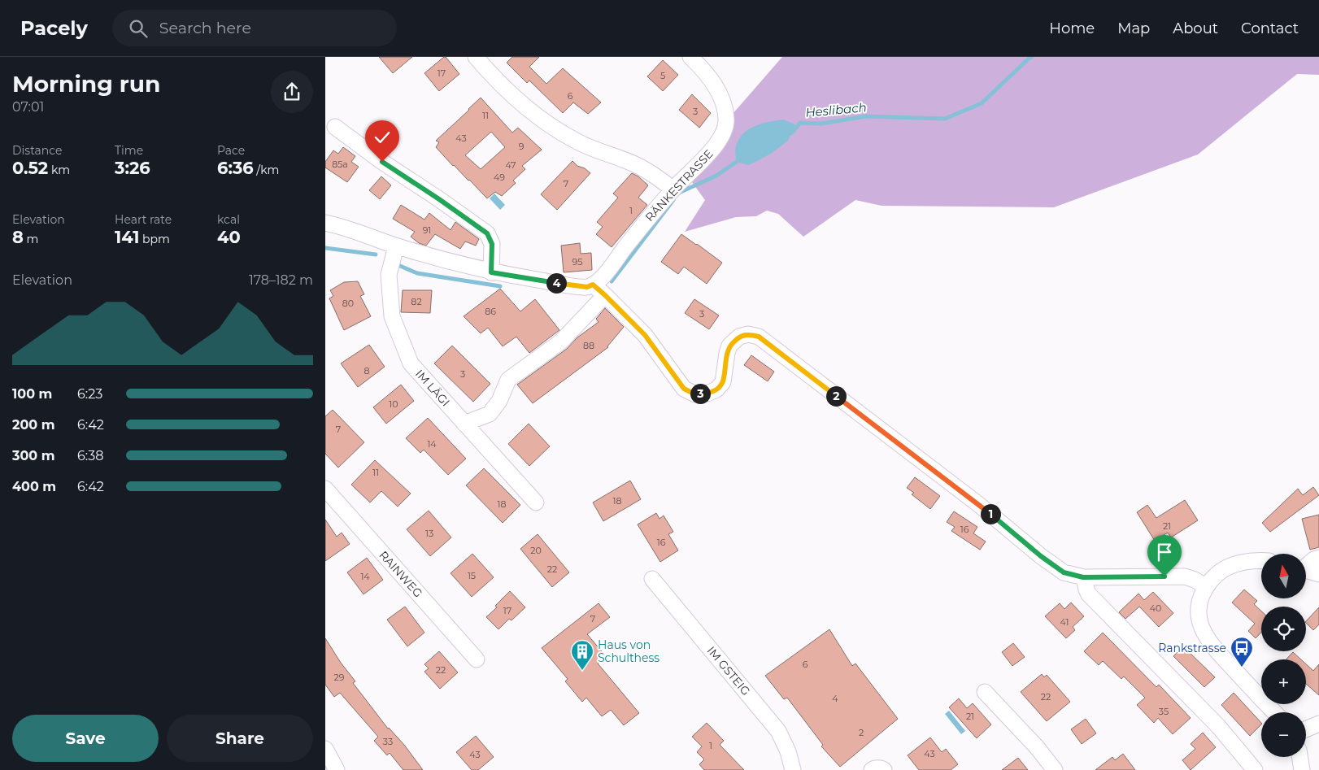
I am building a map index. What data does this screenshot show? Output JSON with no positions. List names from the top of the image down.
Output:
{
  "streets": {
    "street": [
      "RÄNKESTRASSE",
      "IM LÄGI",
      "RAINWEG",
      "IM GSTEIG"
    ]
  },
  "water": ["Heslibach"],
  "places": {
    "bus stop": ["Rankstrasse"],
    "building": ["Haus von Schulthess"]
  },
  "house_numbers": [
    "17",
    "5",
    "6",
    "3",
    "11",
    "43",
    "9",
    "85a",
    "47",
    "49",
    "7",
    "1",
    "91",
    "95",
    "82",
    "80",
    "86",
    "3",
    "88",
    "8",
    "3",
    "10",
    "7",
    "14",
    "11",
    "18",
    "18",
    "21",
    "16",
    "13",
    "16",
    "20",
    "22",
    "15",
    "14",
    "40",
    "17",
    "7",
    "41",
    "6",
    "22",
    "29",
    "22",
    "4",
    "35",
    "21",
    "2",
    "33",
    "1",
    "43",
    "43"
  ],
  "north": "top",
  "page": {
    "header": "Pacely",
    "search": "Search here",
    "nav": [
      "Home",
      "Map",
      "About",
      "Contact"
    ],
    "heading": ["Morning run", "07:01"],
    "stats": [
      ["Distance", "0.52 km"],
      ["Time", "3:26"],
      ["Pace", "6:36 /km"],
      ["Elevation", "8 m"],
      ["Heart rate", "141 bpm"],
      ["kcal", "40"]
    ],
    "chart": ["Elevation", "178–182 m"],
    "pins": [
      "4",
      "3",
      "2",
      "1"
    ],
    "list": [
      {
        "name": "100 m",
        "note": "6:23"
      },
      {
        "name": "200 m",
        "note": "6:42"
      },
      {
        "name": "300 m",
        "note": "6:38"
      },
      {
        "name": "400 m",
        "note": "6:42"
      }
    ],
    "map_buttons": ["+", "−"],
    "buttons": ["Save", "Share"]
  }
}
